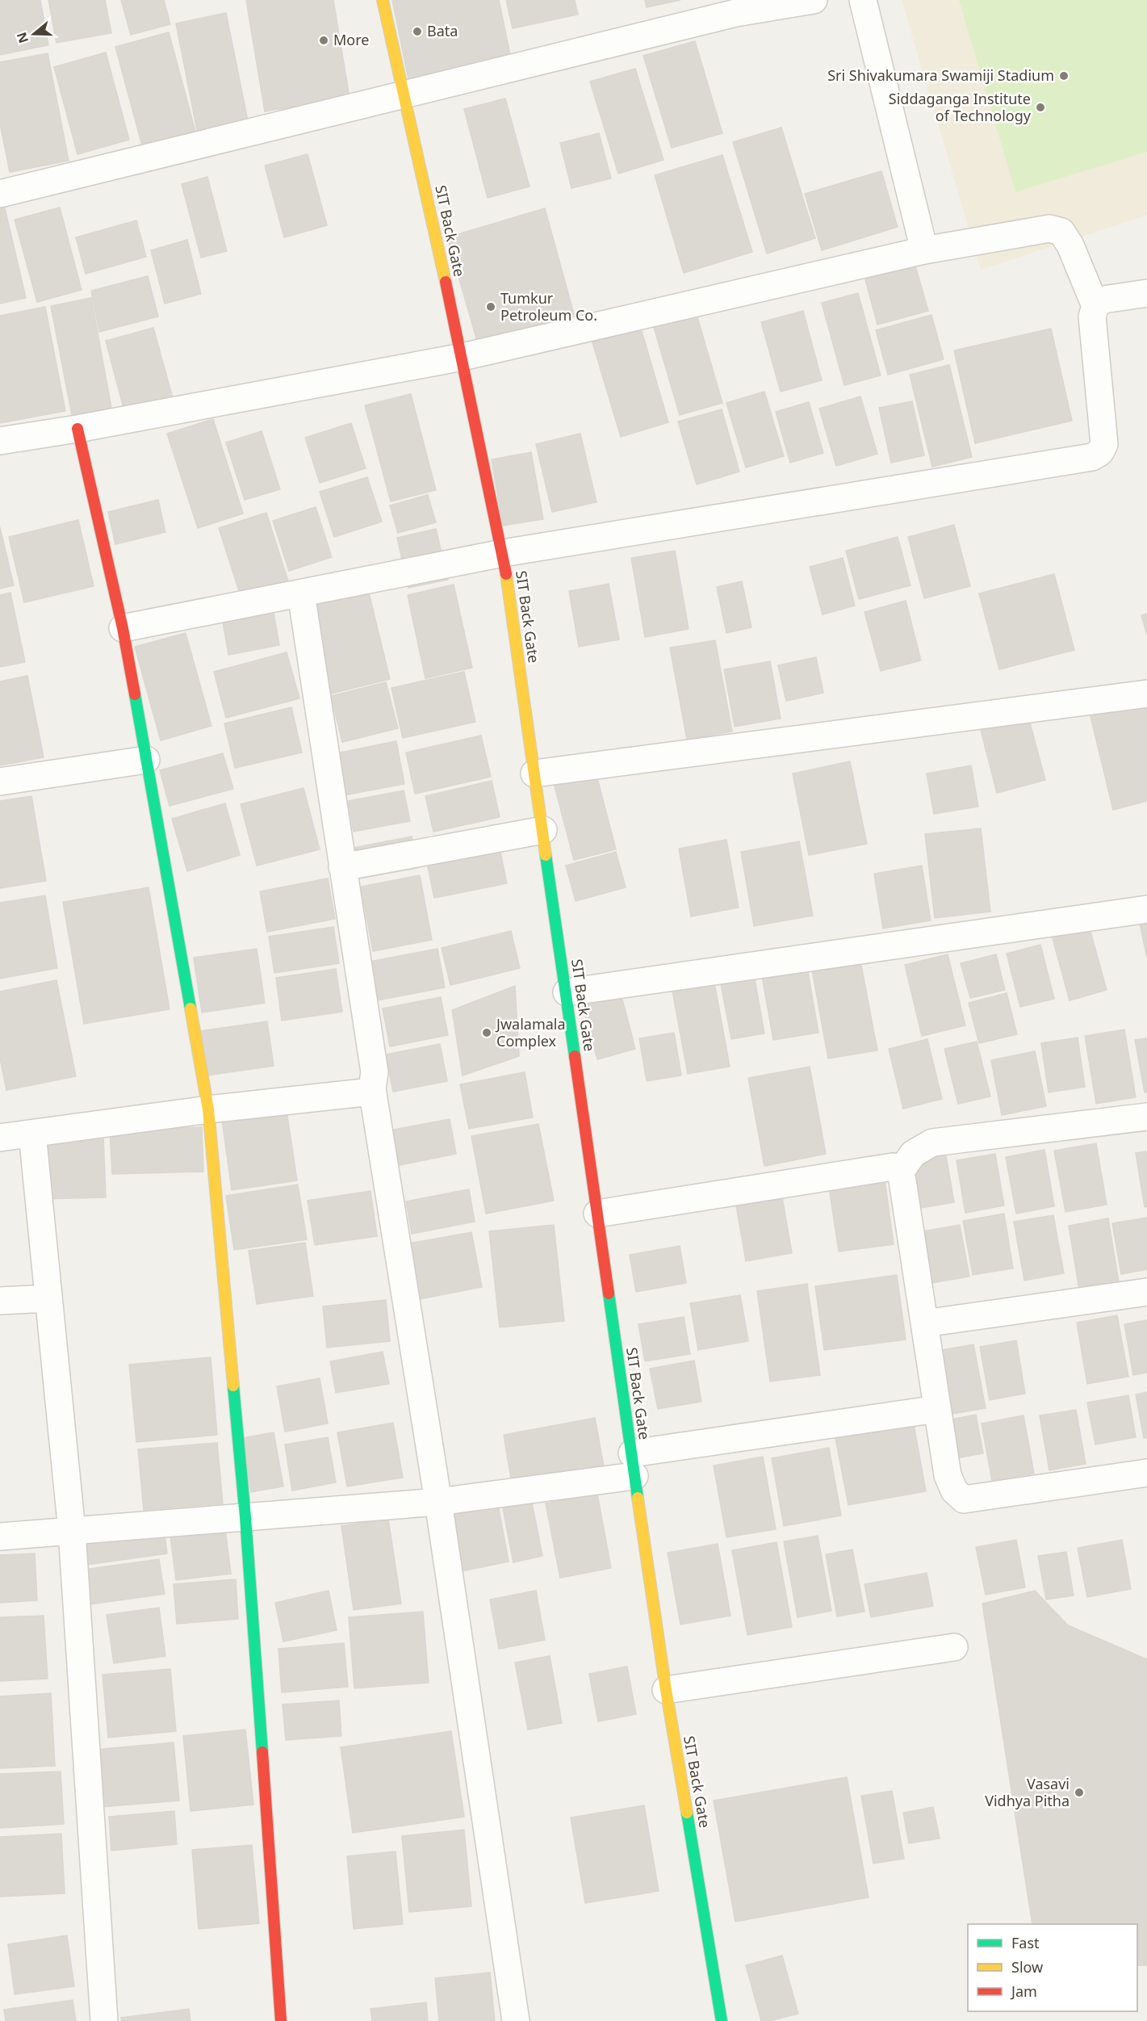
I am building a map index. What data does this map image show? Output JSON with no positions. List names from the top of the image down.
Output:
{
  "streets": {
    "street": ["SIT Back Gate"]
  },
  "places": [
    "Bata",
    "More",
    "Sri Shivakumara Swamiji Stadium",
    "Siddaganga Institute of Technology",
    "Tumkur Petroleum Co.",
    "Jwalamala Complex",
    "Vasavi Vidhya Pitha"
  ],
  "legend": ["Fast", "Slow", "Jam"],
  "north": "left"
}
